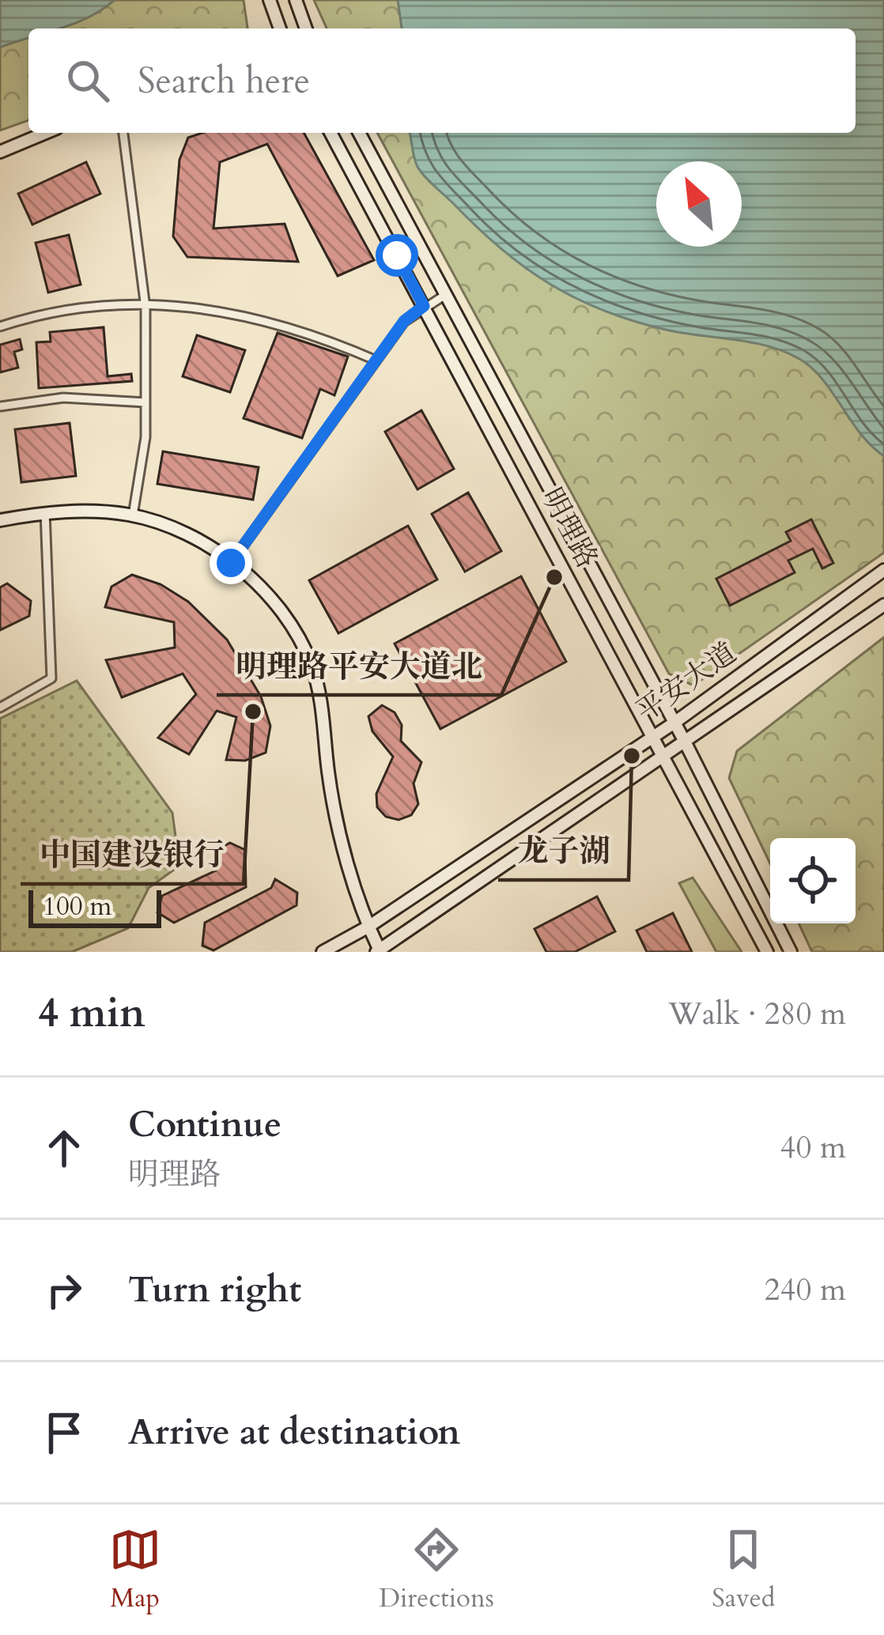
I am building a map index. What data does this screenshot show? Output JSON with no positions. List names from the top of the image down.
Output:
{
  "streets": {
    "main road": ["明理路", "平安大道"]
  },
  "crossings": [
    ["明理路", "平安大道"]
  ],
  "places": ["明理路平安大道北", "中国建设银行", "龙子湖"],
  "scale_bar": "100 m",
  "north": "top left",
  "page": {
    "search": "Search here",
    "scale": "100 m",
    "heading": ["4 min", "Walk · 280 m"],
    "list": [
      ["Continue", "明理路", "40 m"],
      ["Turn right", "240 m"],
      "Arrive at destination"
    ],
    "nav": ["Map", "Directions", "Saved"]
  }
}
